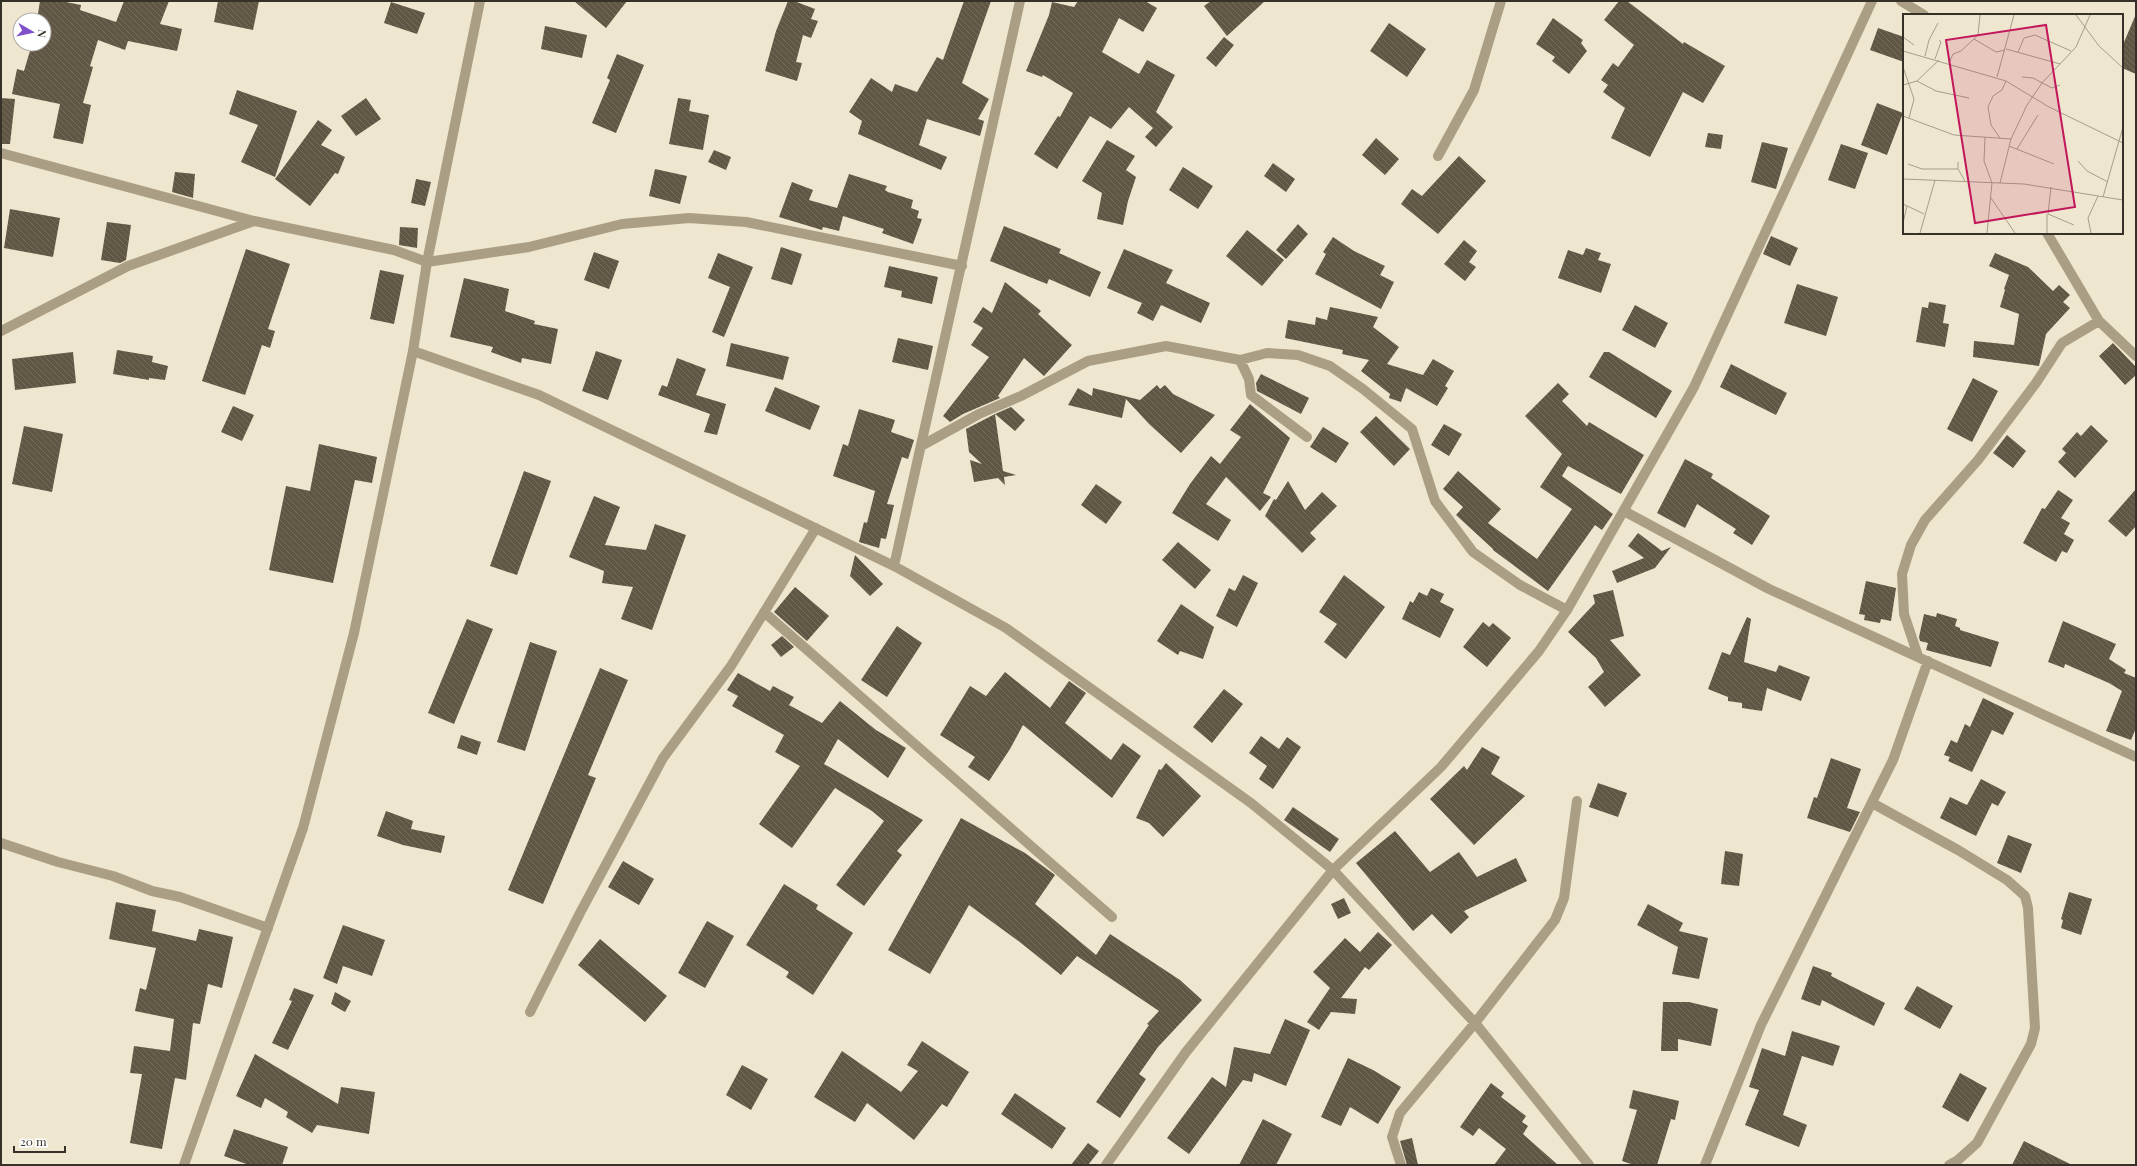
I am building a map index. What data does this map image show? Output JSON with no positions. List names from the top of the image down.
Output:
{
  "scale_bar": "20 m",
  "north": "right"
}
